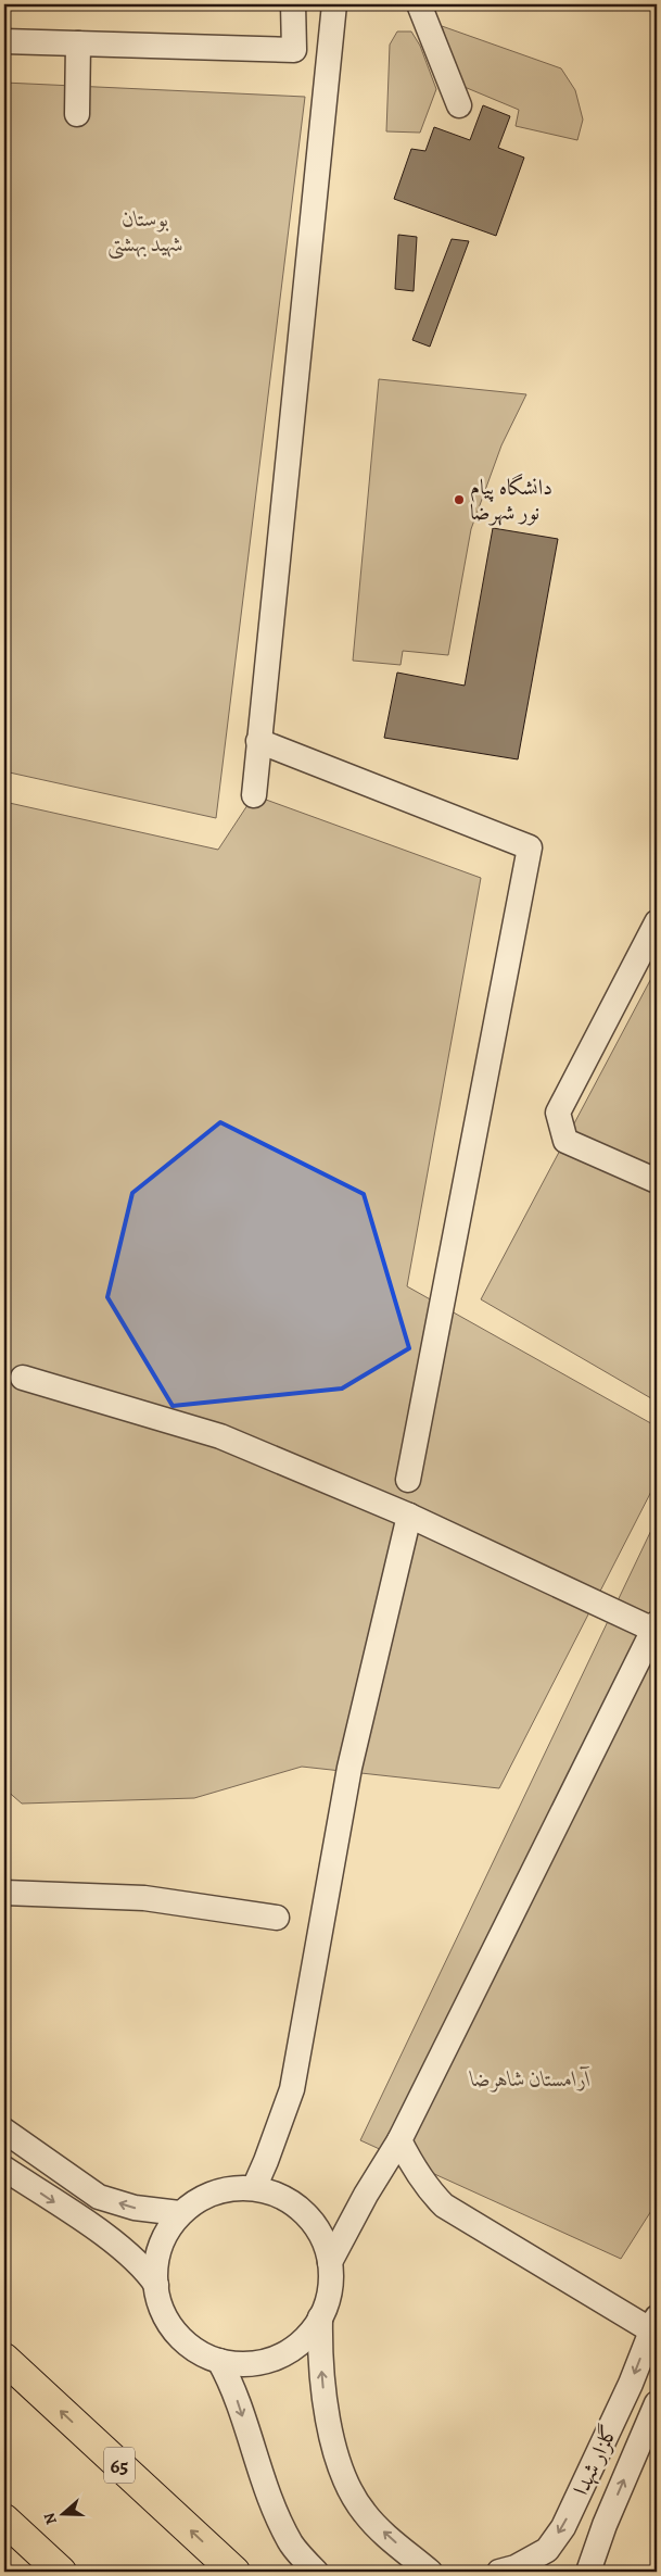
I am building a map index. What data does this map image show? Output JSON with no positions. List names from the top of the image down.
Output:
{
  "streets": {
    "highway": ["65"],
    "street": ["گلزار شهدا"]
  },
  "parks": ["بوستان شهید بهشتی", "آرامستان شاهرضا"],
  "places": ["دانشگاه پیام نور شهرضا"],
  "north": "left"
}
